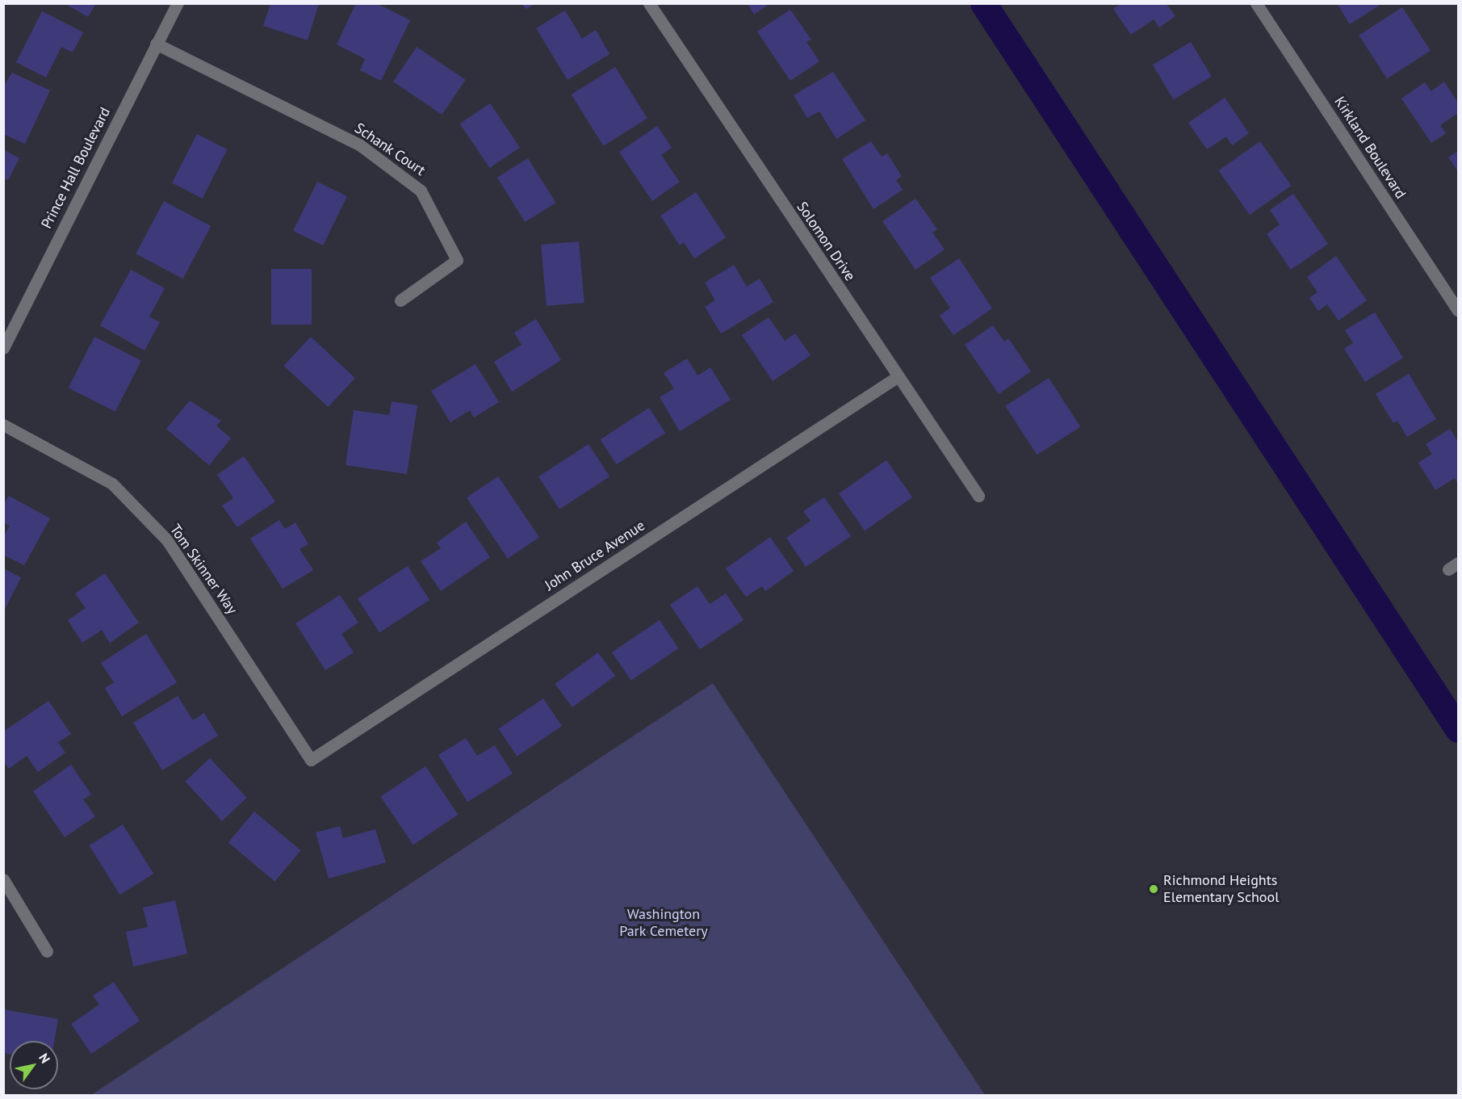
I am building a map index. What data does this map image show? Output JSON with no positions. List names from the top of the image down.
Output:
{
  "streets": {
    "street": [
      "Kirkland Boulevard",
      "Schank Court",
      "Prince Hall Boulevard",
      "Solomon Drive",
      "John Bruce Avenue",
      "Tom Skinner Way"
    ]
  },
  "crossings": [
    ["Schank Court", "Prince Hall Boulevard"],
    ["Solomon Drive", "John Bruce Avenue"],
    ["John Bruce Avenue", "Tom Skinner Way"]
  ],
  "parks": ["Washington Park Cemetery"],
  "places": ["Richmond Heights Elementary School"],
  "north": "top right"
}
